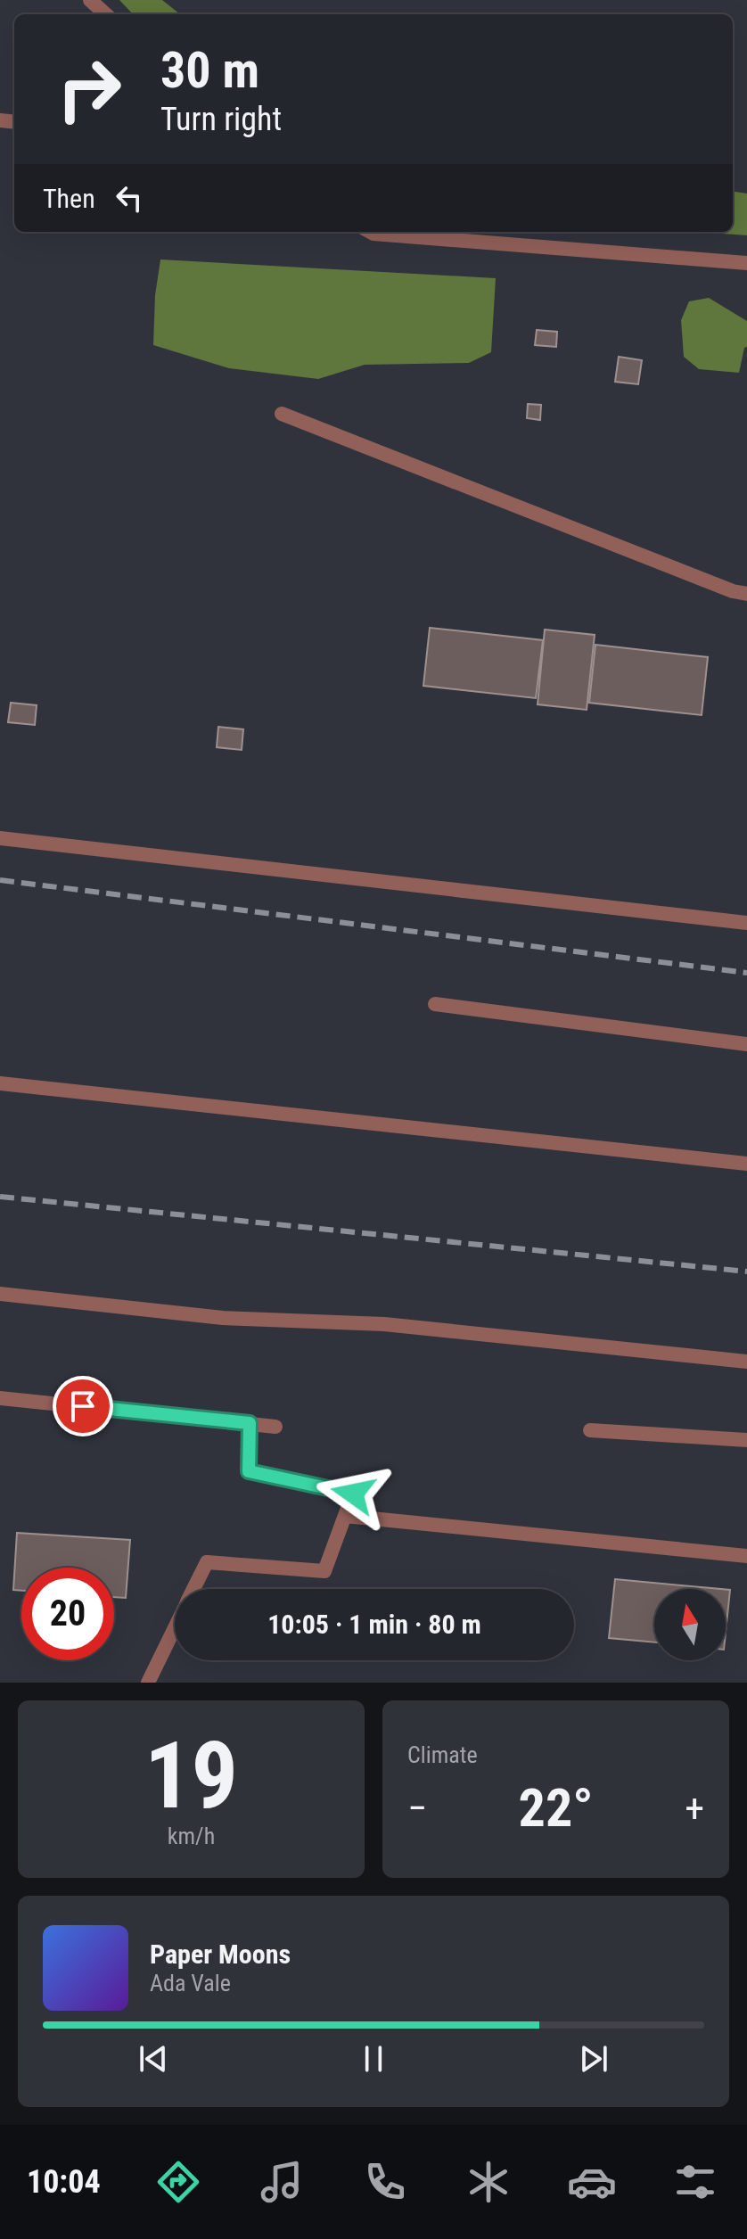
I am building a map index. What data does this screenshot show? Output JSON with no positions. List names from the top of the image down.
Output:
{
  "north": "top",
  "page": {
    "turn": ["30 m", "Turn right"],
    "then": "Then",
    "limit": "20",
    "trip": "10:05 · 1 min · 80 m",
    "tile": [
      ["19", "km/h"],
      "Climate"
    ],
    "heat": ["−", "22°", "+"],
    "song": ["Paper Moons", "Ada Vale"],
    "tabs": "10:04"
  }
}
